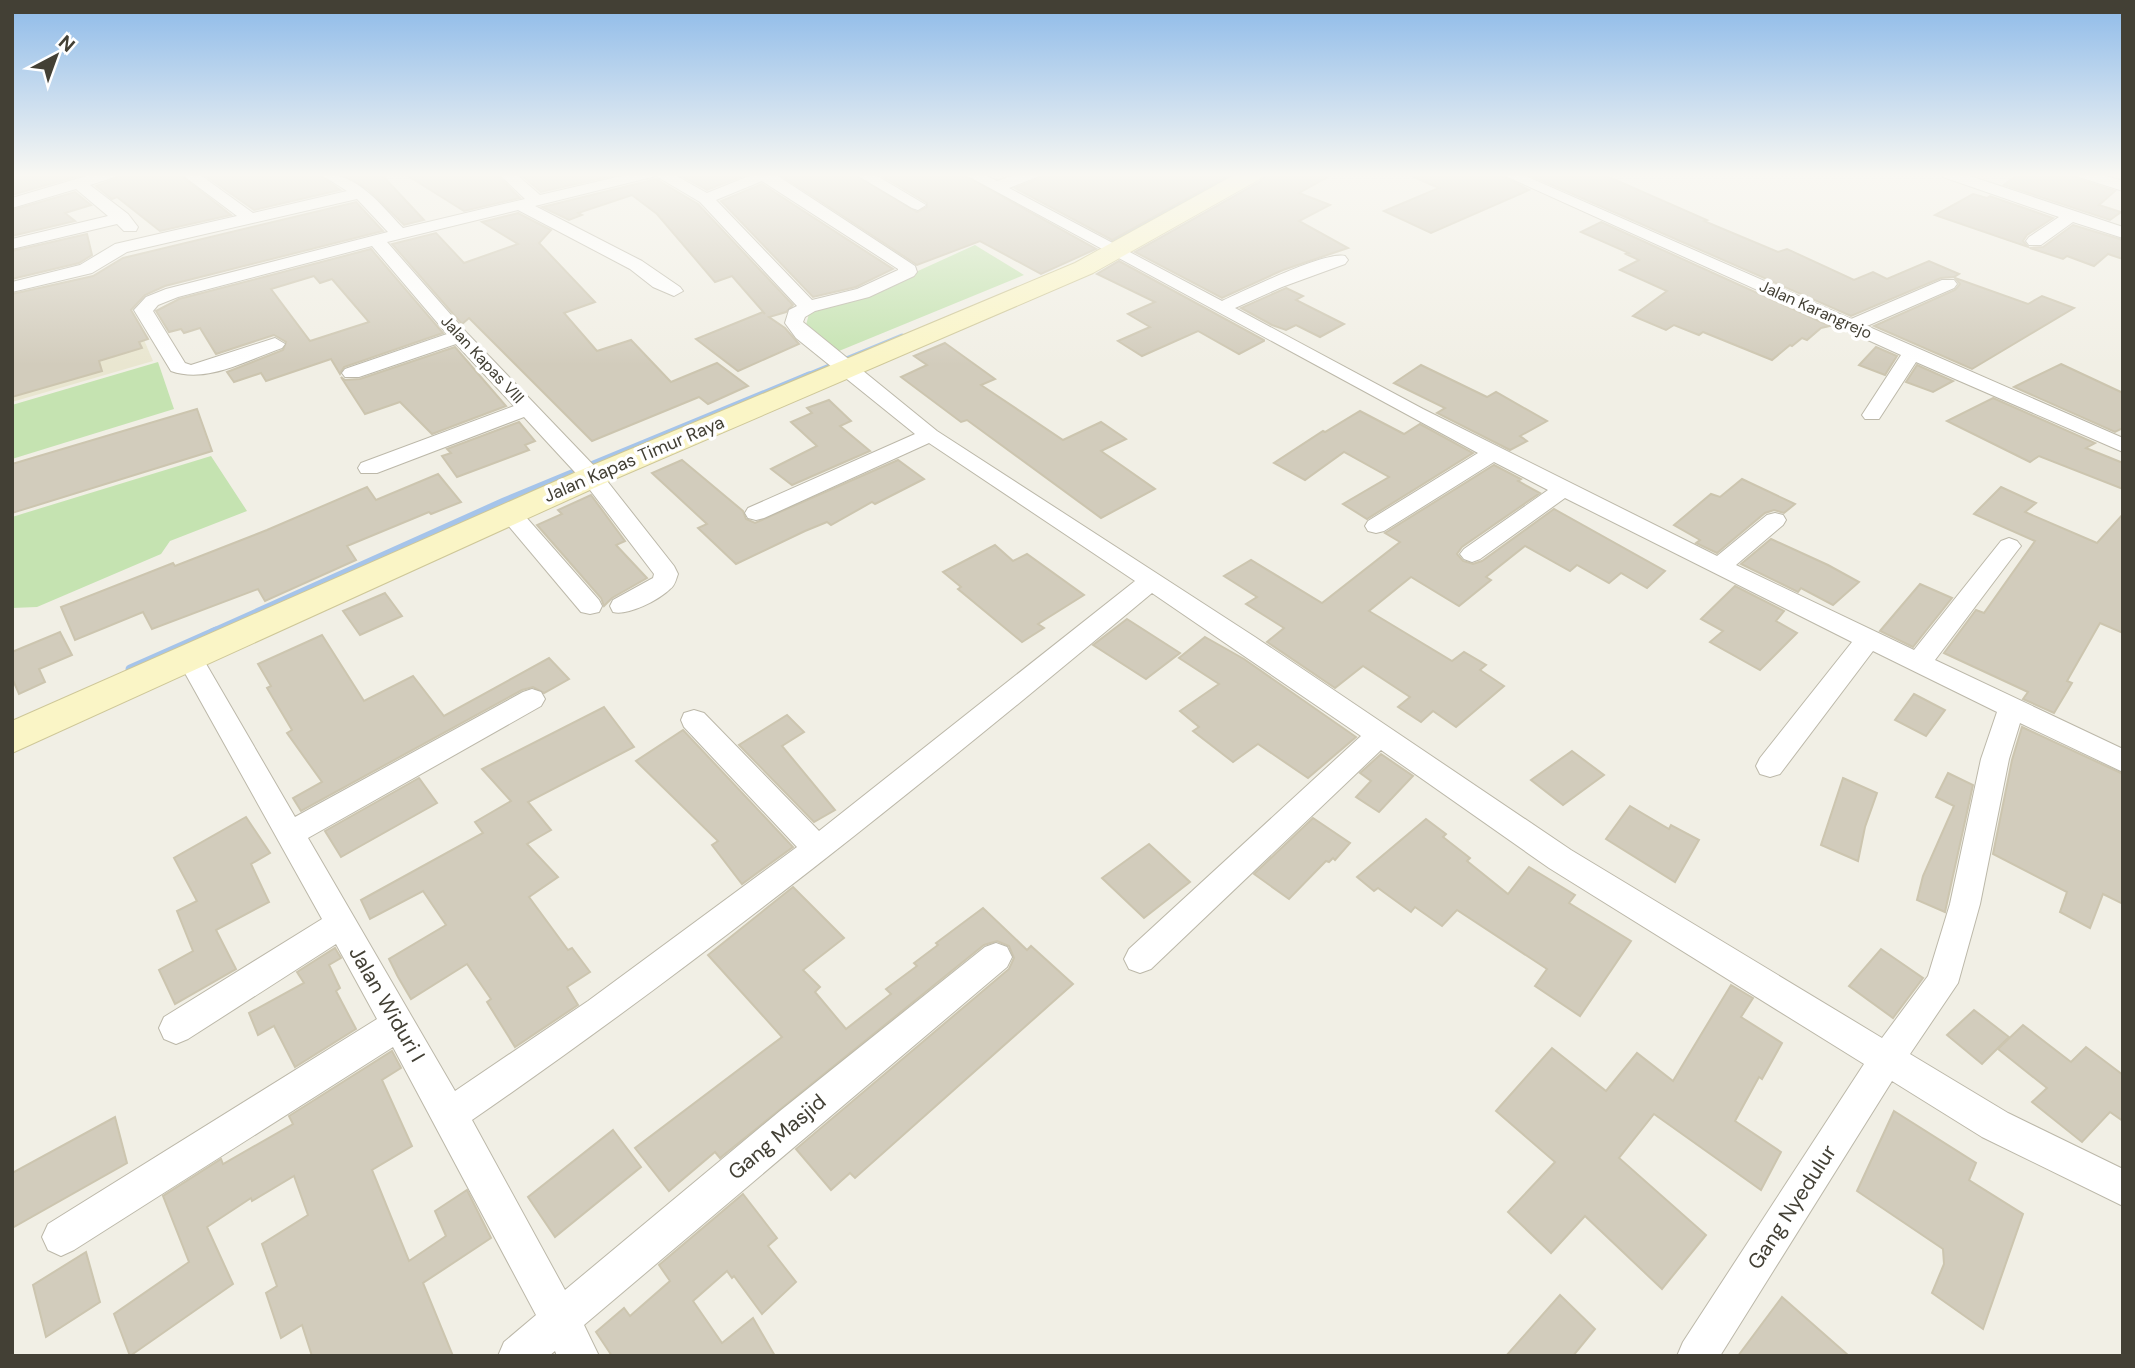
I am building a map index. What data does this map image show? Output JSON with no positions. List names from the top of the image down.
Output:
{
  "streets": {
    "street": [
      "Jalan Karangrejo",
      "Jalan Kapas VIII",
      "Jalan Kapas Timur Raya",
      "Jalan Widuri I",
      "Gang Masjid",
      "Gang Nyedulur"
    ]
  },
  "crossings": [
    ["Jalan Kapas VIII", "Jalan Kapas Timur Raya"],
    ["Jalan Kapas Timur Raya", "Jalan Widuri I"],
    ["Jalan Widuri I", "Gang Masjid"]
  ],
  "north": "top right"
}
